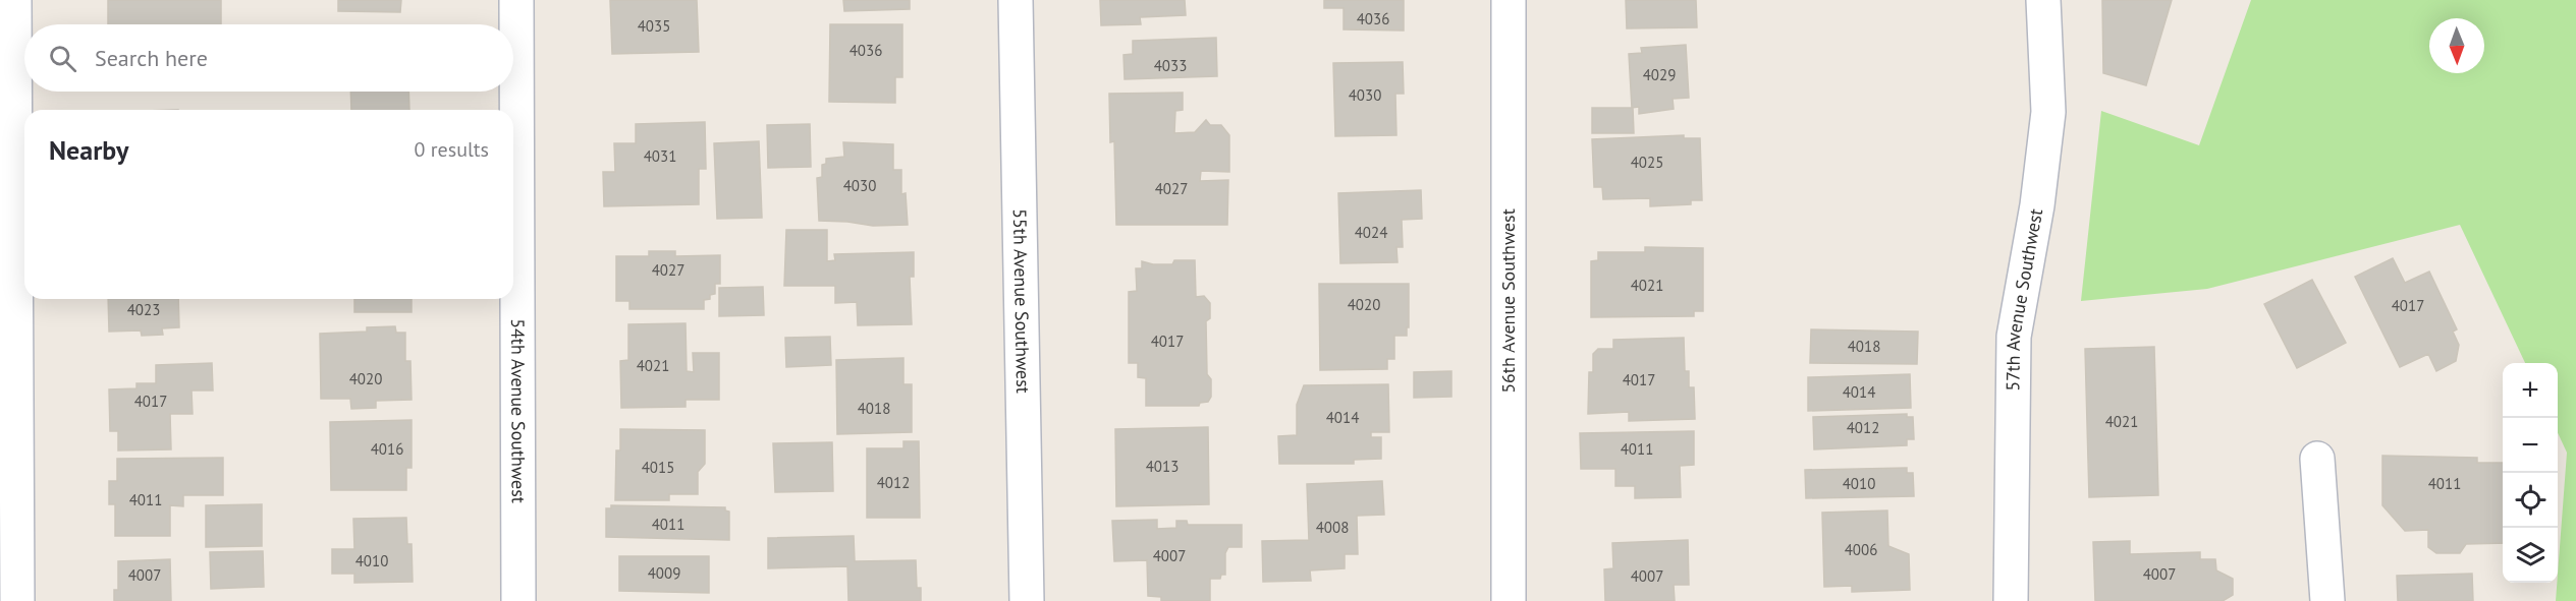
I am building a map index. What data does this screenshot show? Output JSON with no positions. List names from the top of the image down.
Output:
{
  "streets": {
    "street": [
      "57th Avenue Southwest",
      "55th Avenue Southwest",
      "56th Avenue Southwest",
      "54th Avenue Southwest"
    ]
  },
  "house_numbers": [
    "4036",
    "4035",
    "4036",
    "4033",
    "4029",
    "4030",
    "4031",
    "4025",
    "4030",
    "4027",
    "4024",
    "4027",
    "4021",
    "4020",
    "4017",
    "4023",
    "4017",
    "4018",
    "4021",
    "4020",
    "4017",
    "4014",
    "4017",
    "4018",
    "4014",
    "4021",
    "4012",
    "4016",
    "4011",
    "4013",
    "4015",
    "4012",
    "4010",
    "4011",
    "4011",
    "4011",
    "4008",
    "4006",
    "4007",
    "4010",
    "4009",
    "4007",
    "4007",
    "4007"
  ],
  "north": "bottom",
  "page": {
    "search": "Search here",
    "heading": ["Nearby", "0 results"],
    "map_buttons": ["+", "−"]
  }
}
